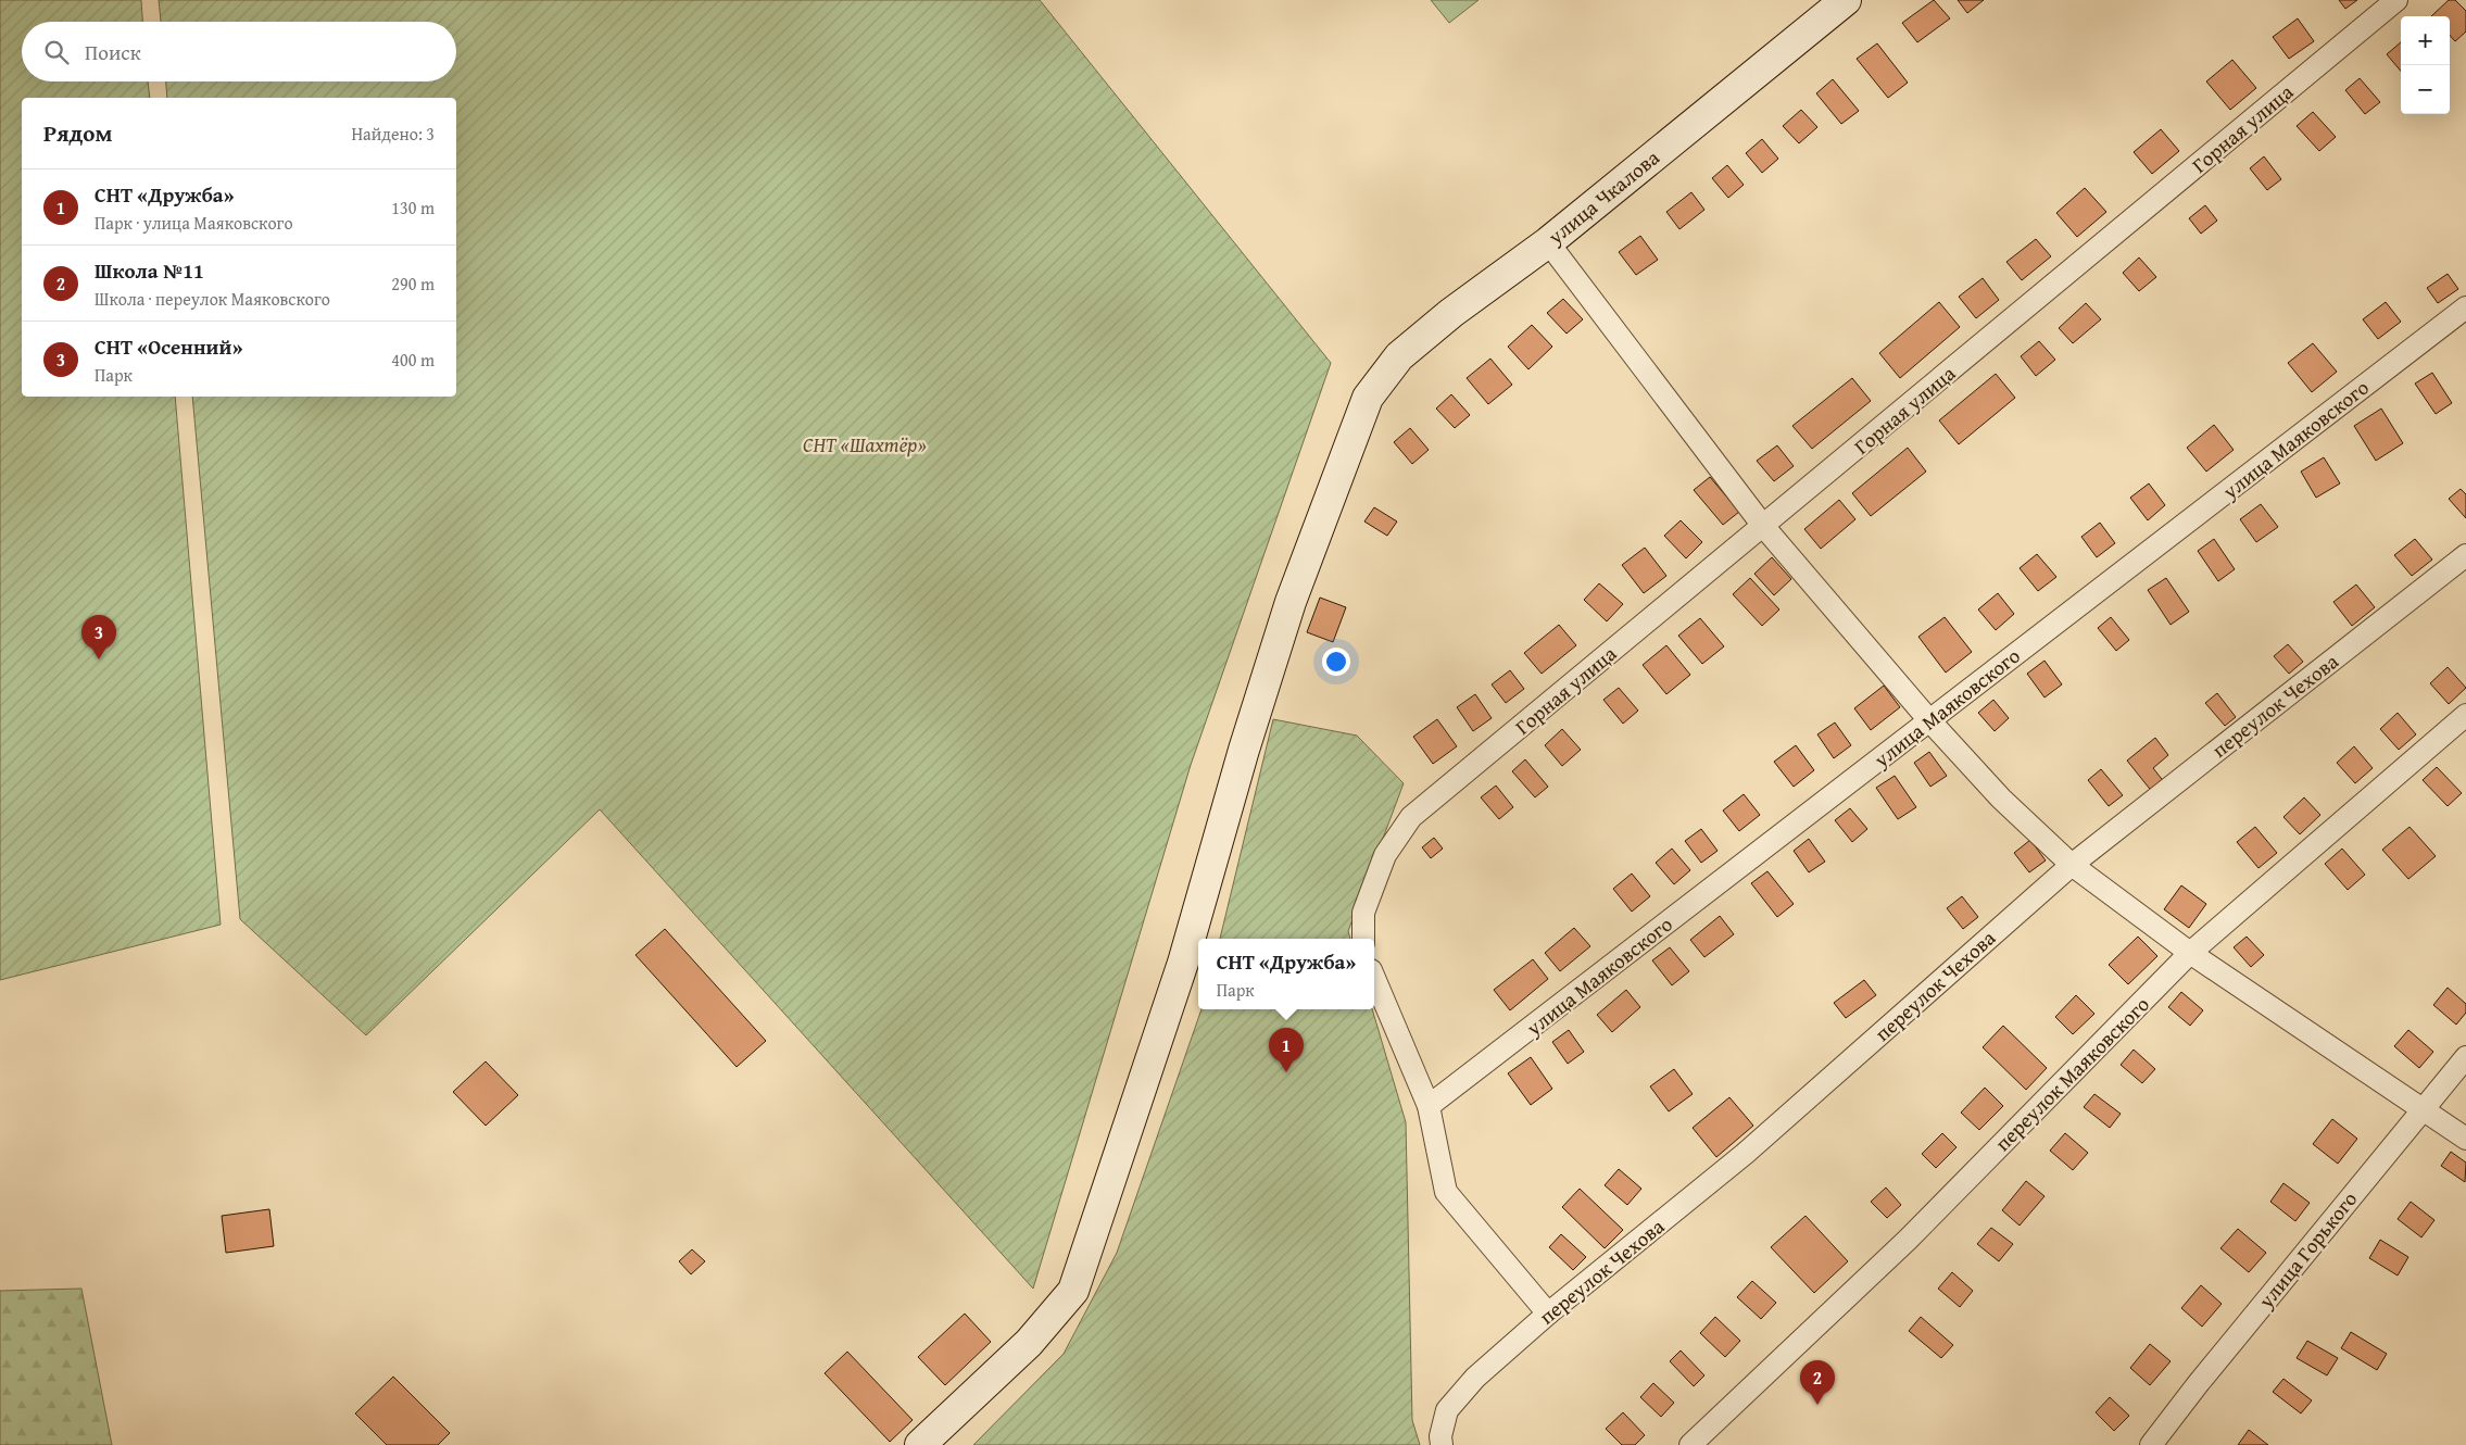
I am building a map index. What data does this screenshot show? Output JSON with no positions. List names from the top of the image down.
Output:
{
  "streets": {
    "main road": ["улица Чкалова"],
    "street": [
      "Горная улица",
      "улица Маяковского",
      "переулок Чехова",
      "переулок Маяковского",
      "улица Горького"
    ]
  },
  "parks": ["СНТ «Шахтёр»"],
  "page": {
    "map_buttons": ["+", "−"],
    "search": "Поиск",
    "heading": ["Рядом", "Найдено: 3"],
    "list": [
      {
        "mark": "1",
        "name": "СНТ «Дружба»",
        "note": "Парк · улица Маяковского",
        "value": "130 m"
      },
      {
        "mark": "2",
        "name": "Школа №11",
        "note": "Школа · переулок Маяковского",
        "value": "290 m"
      },
      {
        "mark": "3",
        "name": "СНТ «Осенний»",
        "note": "Парк",
        "value": "400 m"
      }
    ],
    "pins": ["3", "1", "2"],
    "popup": ["СНТ «Дружба»", "Парк"]
  }
}
